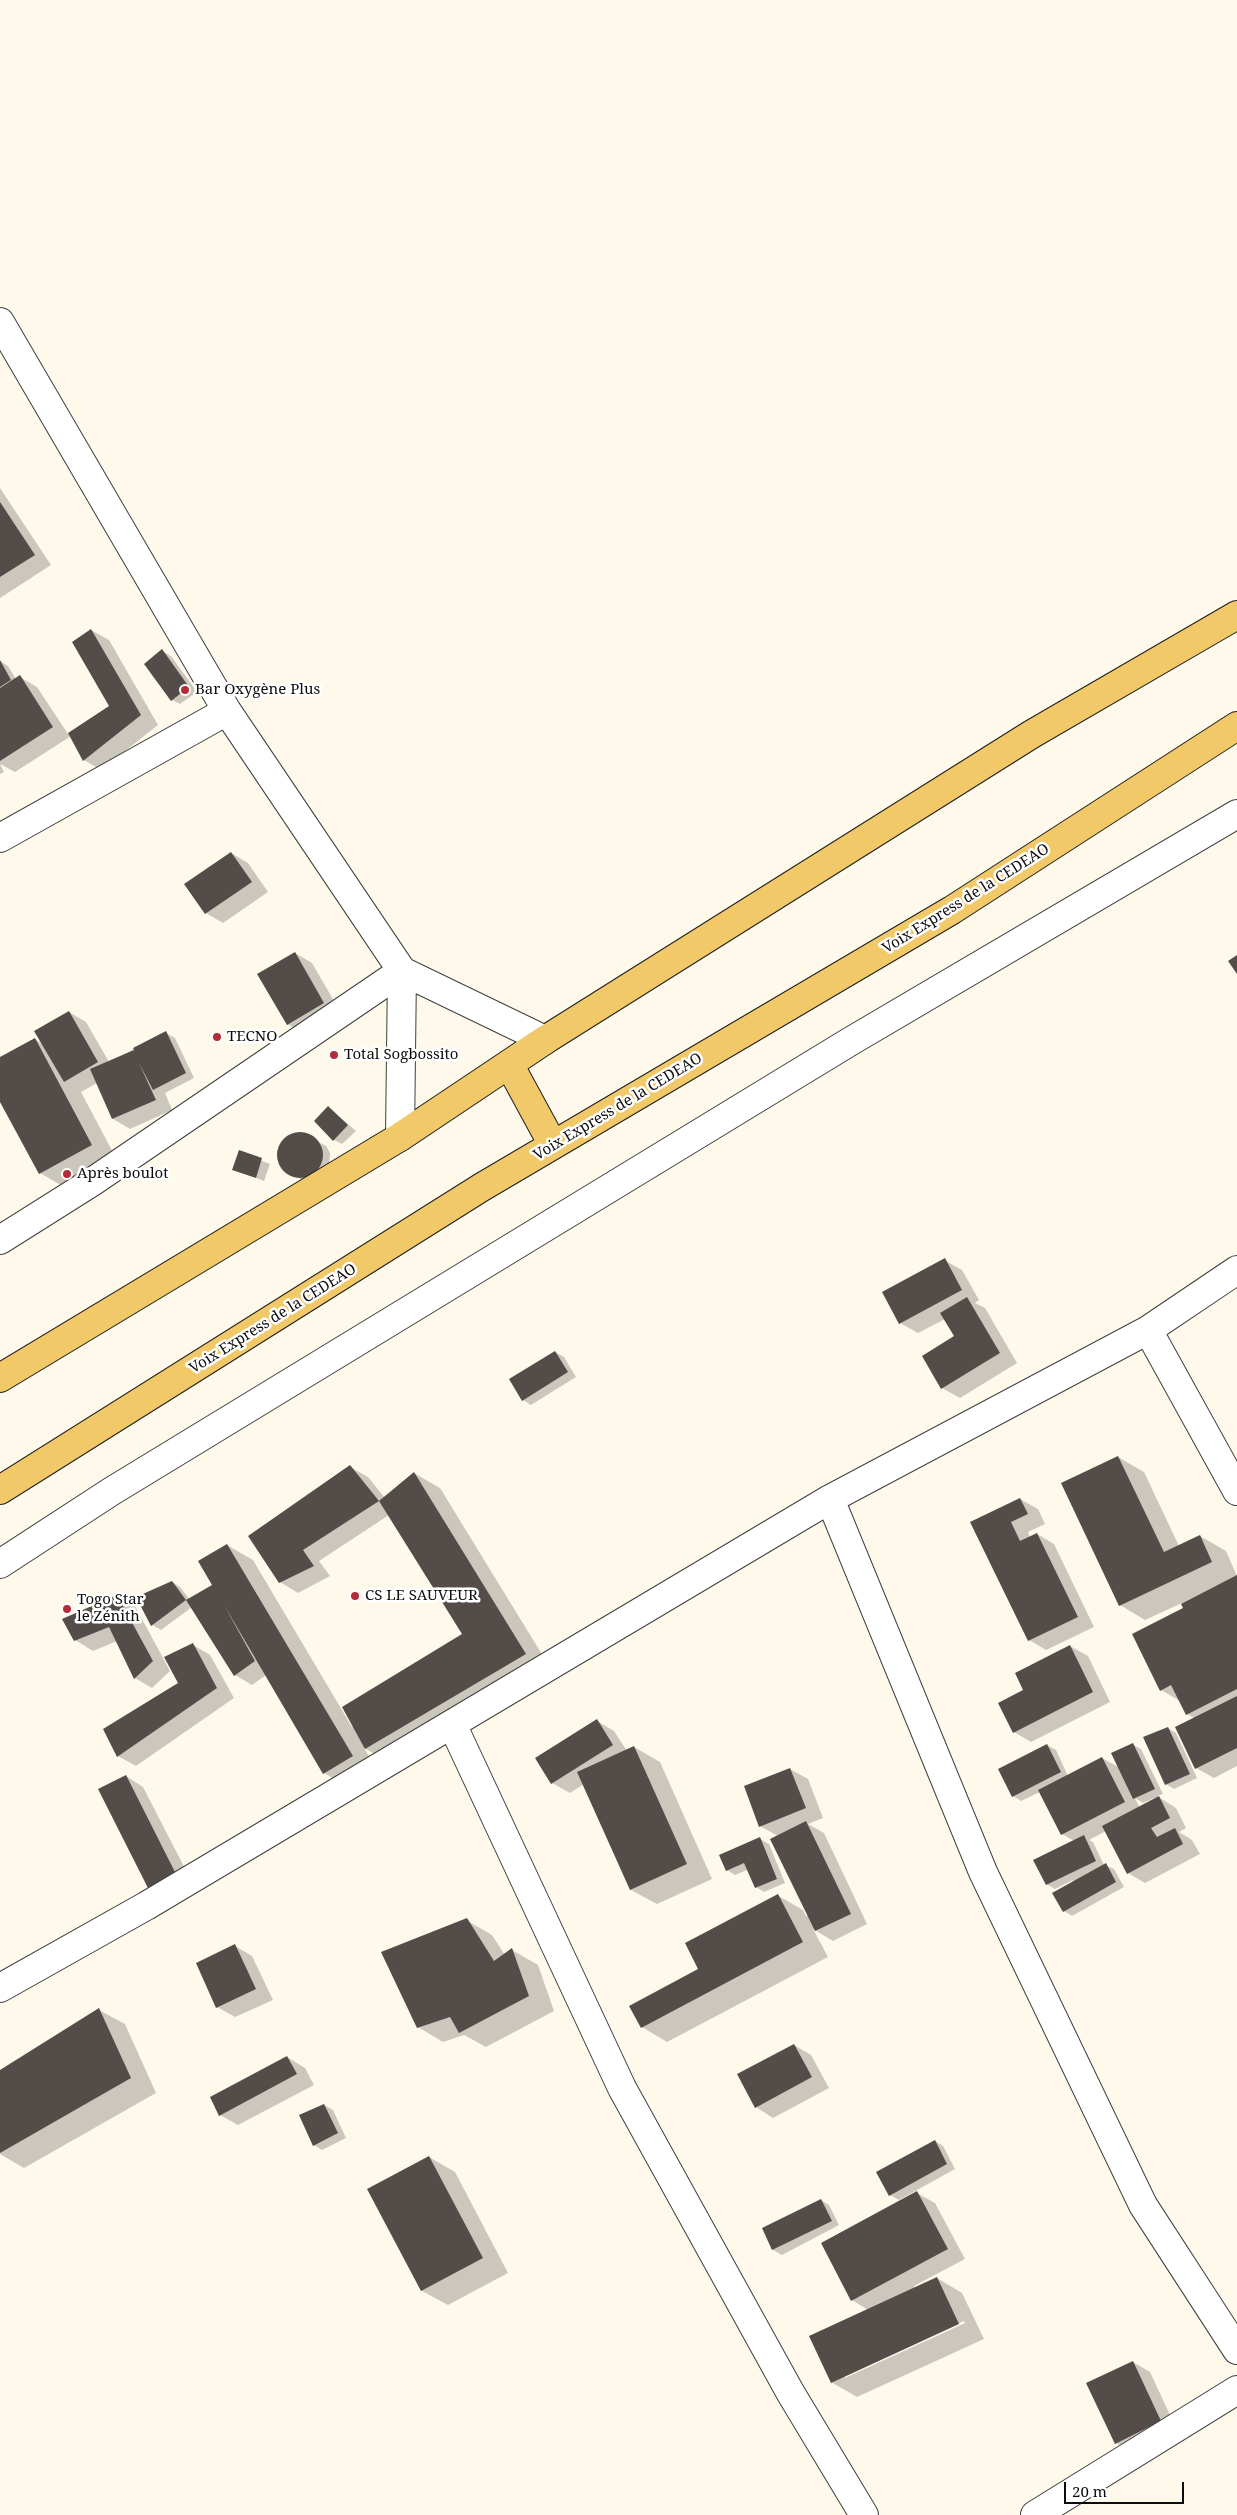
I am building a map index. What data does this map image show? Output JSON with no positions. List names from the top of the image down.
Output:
{
  "streets": {
    "main road": ["Voix Express de la CEDEAO"]
  },
  "places": [
    "Bar Oxygène Plus",
    "TECNO",
    "Total Sogbossito",
    "Après boulot",
    "CS LE SAUVEUR",
    "Togo Star le Zénith"
  ],
  "scale_bar": "20 m"
}
